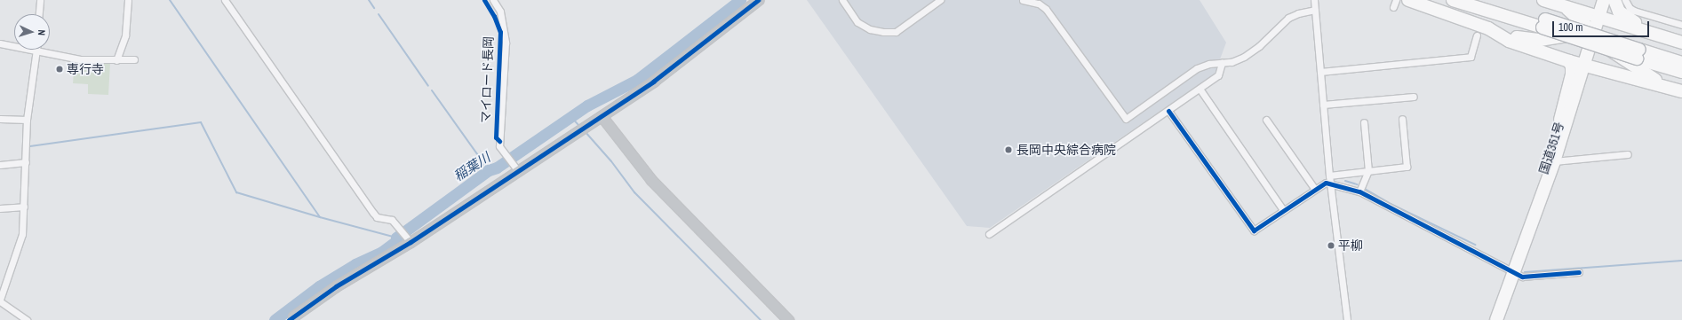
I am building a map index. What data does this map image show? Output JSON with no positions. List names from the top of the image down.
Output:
{
  "streets": {
    "highway": ["国道351号"],
    "cycle path": ["マイロード長岡"]
  },
  "water": ["稲葉川"],
  "places": ["専行寺", "長岡中央綜合病院", "平柳"],
  "scale_bar": "100 m",
  "north": "right"
}
